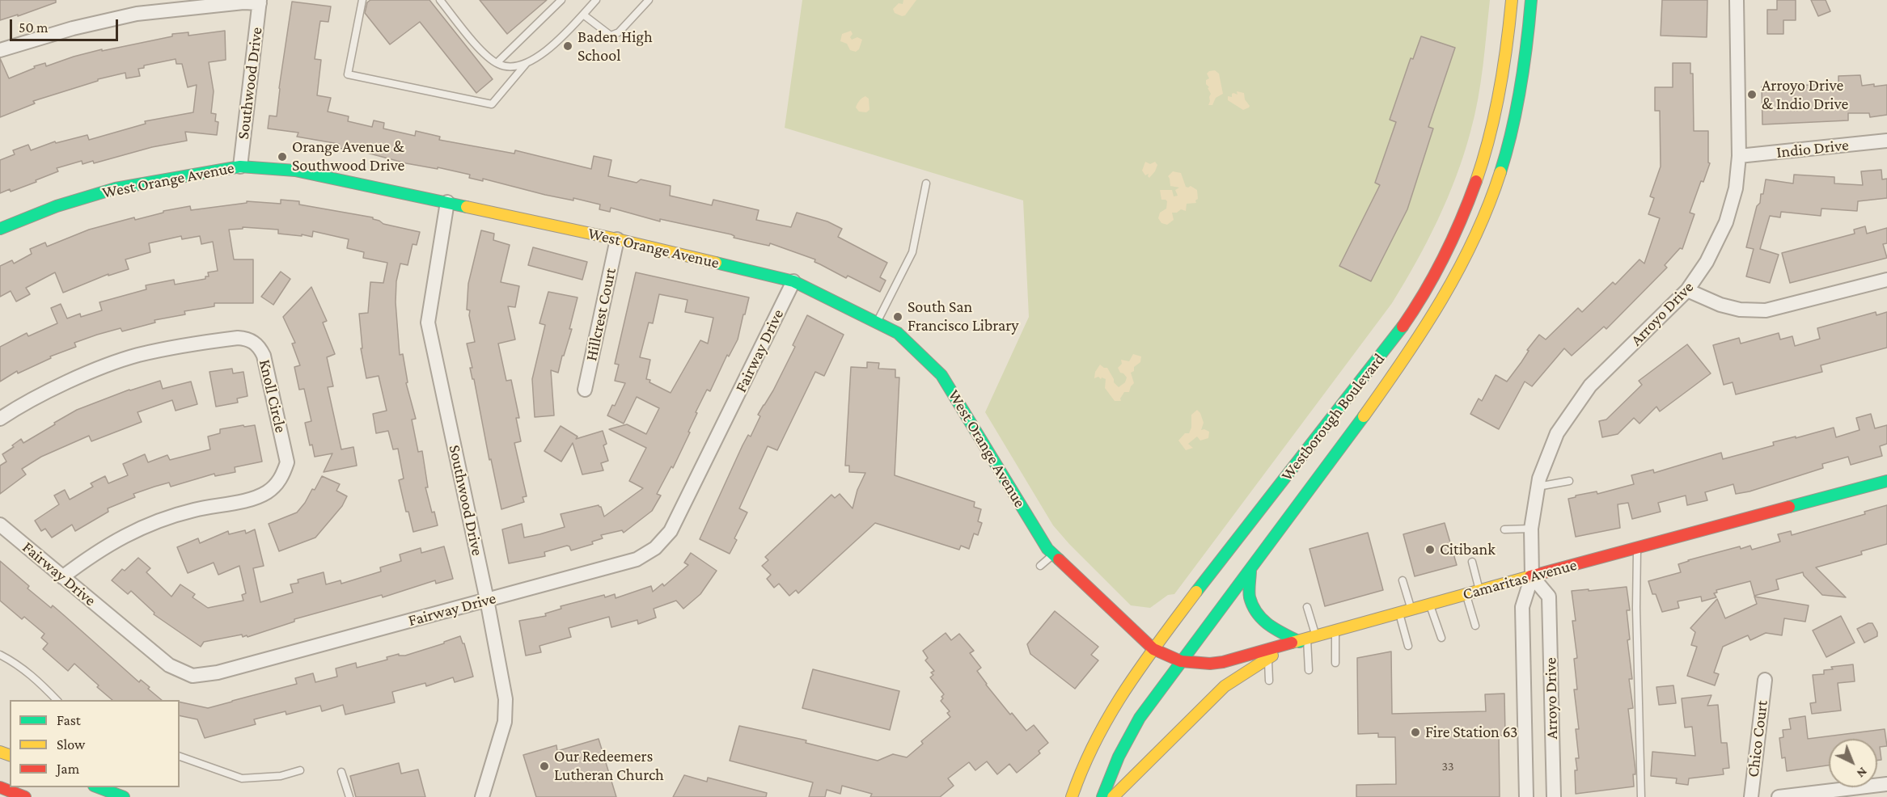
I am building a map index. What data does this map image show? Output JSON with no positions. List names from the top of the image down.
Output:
{
  "streets": {
    "main road": ["West Orange Avenue", "Westborough Boulevard", "Camaritas Avenue"],
    "street": [
      "Southwood Drive",
      "Indio Drive",
      "Arroyo Drive",
      "Hillcrest Court",
      "Fairway Drive",
      "Knoll Circle",
      "Chico Court"
    ]
  },
  "crossings": [
    ["Southwood Drive", "West Orange Avenue"],
    ["Southwood Drive", "Fairway Drive"],
    ["Indio Drive", "Arroyo Drive"],
    ["West Orange Avenue", "Hillcrest Court"],
    ["West Orange Avenue", "Fairway Drive"],
    ["West Orange Avenue", "Westborough Boulevard"],
    ["West Orange Avenue", "Camaritas Avenue"],
    ["Arroyo Drive", "Camaritas Avenue"],
    ["Fairway Drive", "Knoll Circle"],
    ["Westborough Boulevard", "Camaritas Avenue"]
  ],
  "places": [
    "Baden High School",
    "Arroyo Drive & Indio Drive",
    "Orange Avenue & Southwood Drive",
    "South San Francisco Library",
    "Citibank",
    "Fire Station 63",
    "Our Redeemers Lutheran Church"
  ],
  "house_numbers": ["33"],
  "legend": ["Fast", "Slow", "Jam"],
  "scale_bar": "50 m",
  "north": "bottom right"
}
